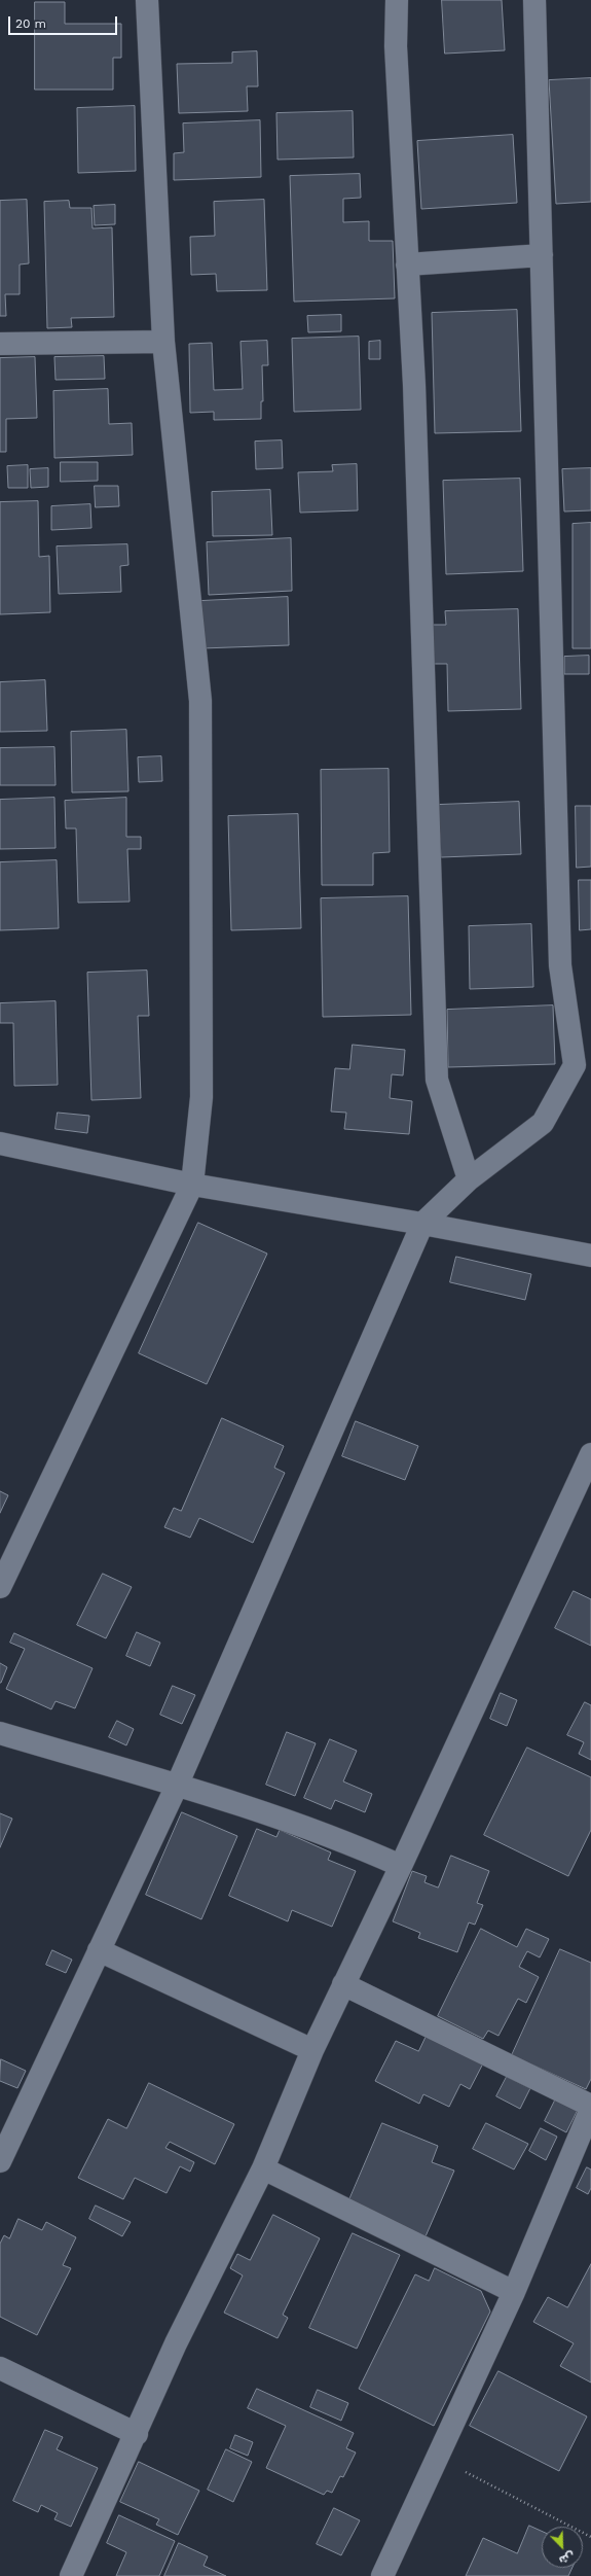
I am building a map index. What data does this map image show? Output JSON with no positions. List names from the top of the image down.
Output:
{
  "scale_bar": "20 m",
  "north": "bottom right"
}
